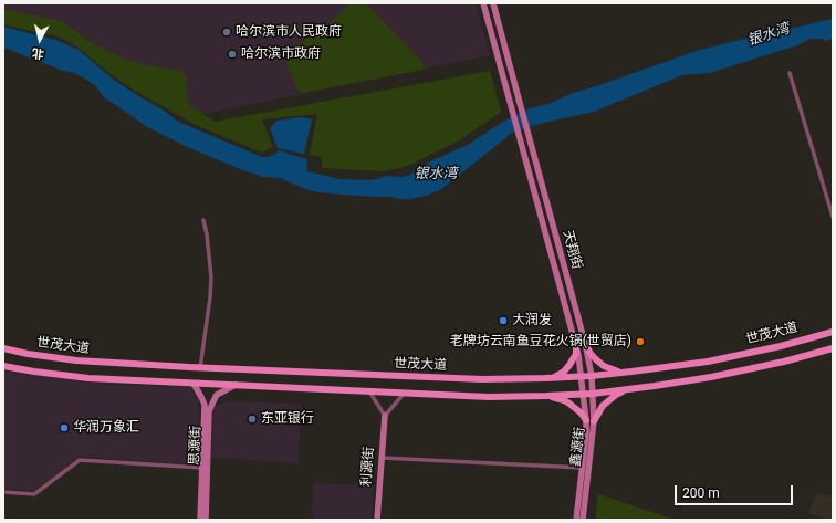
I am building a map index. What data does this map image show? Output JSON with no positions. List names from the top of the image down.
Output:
{
  "streets": {
    "main road": [
      "天翔街",
      "世茂大道",
      "思源街",
      "鑫源街",
      "利源街"
    ]
  },
  "crossings": [
    ["天翔街", "世茂大道"],
    ["天翔街", "鑫源街"],
    ["世茂大道", "鑫源街"]
  ],
  "water": ["银水湾"],
  "places": [
    "哈尔滨市人民政府",
    "哈尔滨市政府",
    "大润发",
    "老牌坊云南鱼豆花火锅(世贸店)",
    "东亚银行",
    "华润万象汇"
  ],
  "scale_bar": "200 m",
  "north": "bottom"
}
